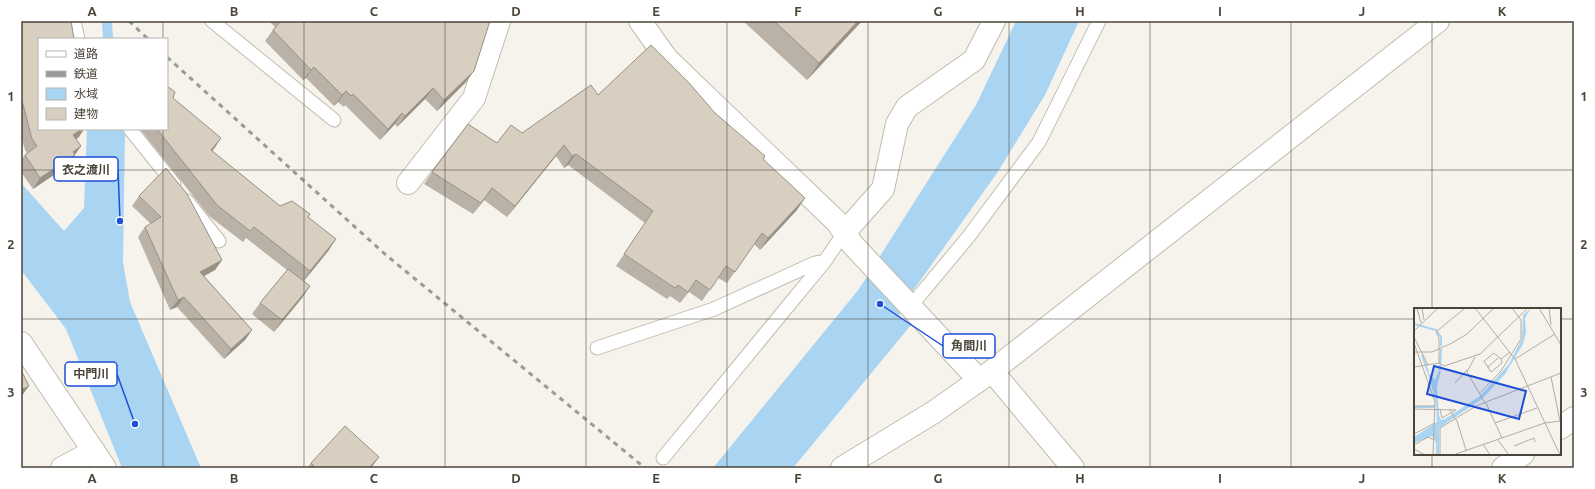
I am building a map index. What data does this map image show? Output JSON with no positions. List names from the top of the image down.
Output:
{
  "places": ["衣之渡川", "角間川", "中門川"],
  "legend": [
    "道路",
    "鉄道",
    "水域",
    "建物"
  ],
  "grid": {
    "columns": [
      "A",
      "B",
      "C",
      "D",
      "E",
      "F",
      "G",
      "H",
      "I",
      "J",
      "K"
    ],
    "rows": ["1", "2", "3"]
  }
}
